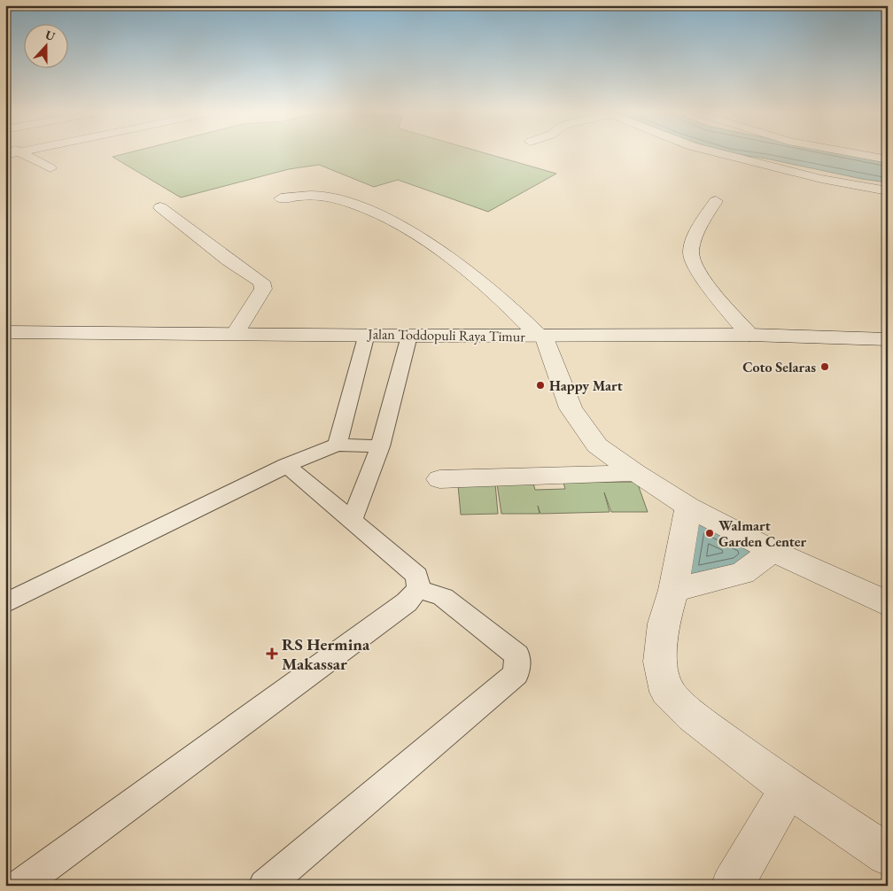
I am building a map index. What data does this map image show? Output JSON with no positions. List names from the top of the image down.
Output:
{
  "streets": {
    "street": ["Jalan Toddopuli Raya Timur"]
  },
  "places": {
    "other": ["Coto Selaras", "Happy Mart", "Walmart Garden Center"],
    "health": ["RS Hermina Makassar"]
  },
  "north": "top"
}
